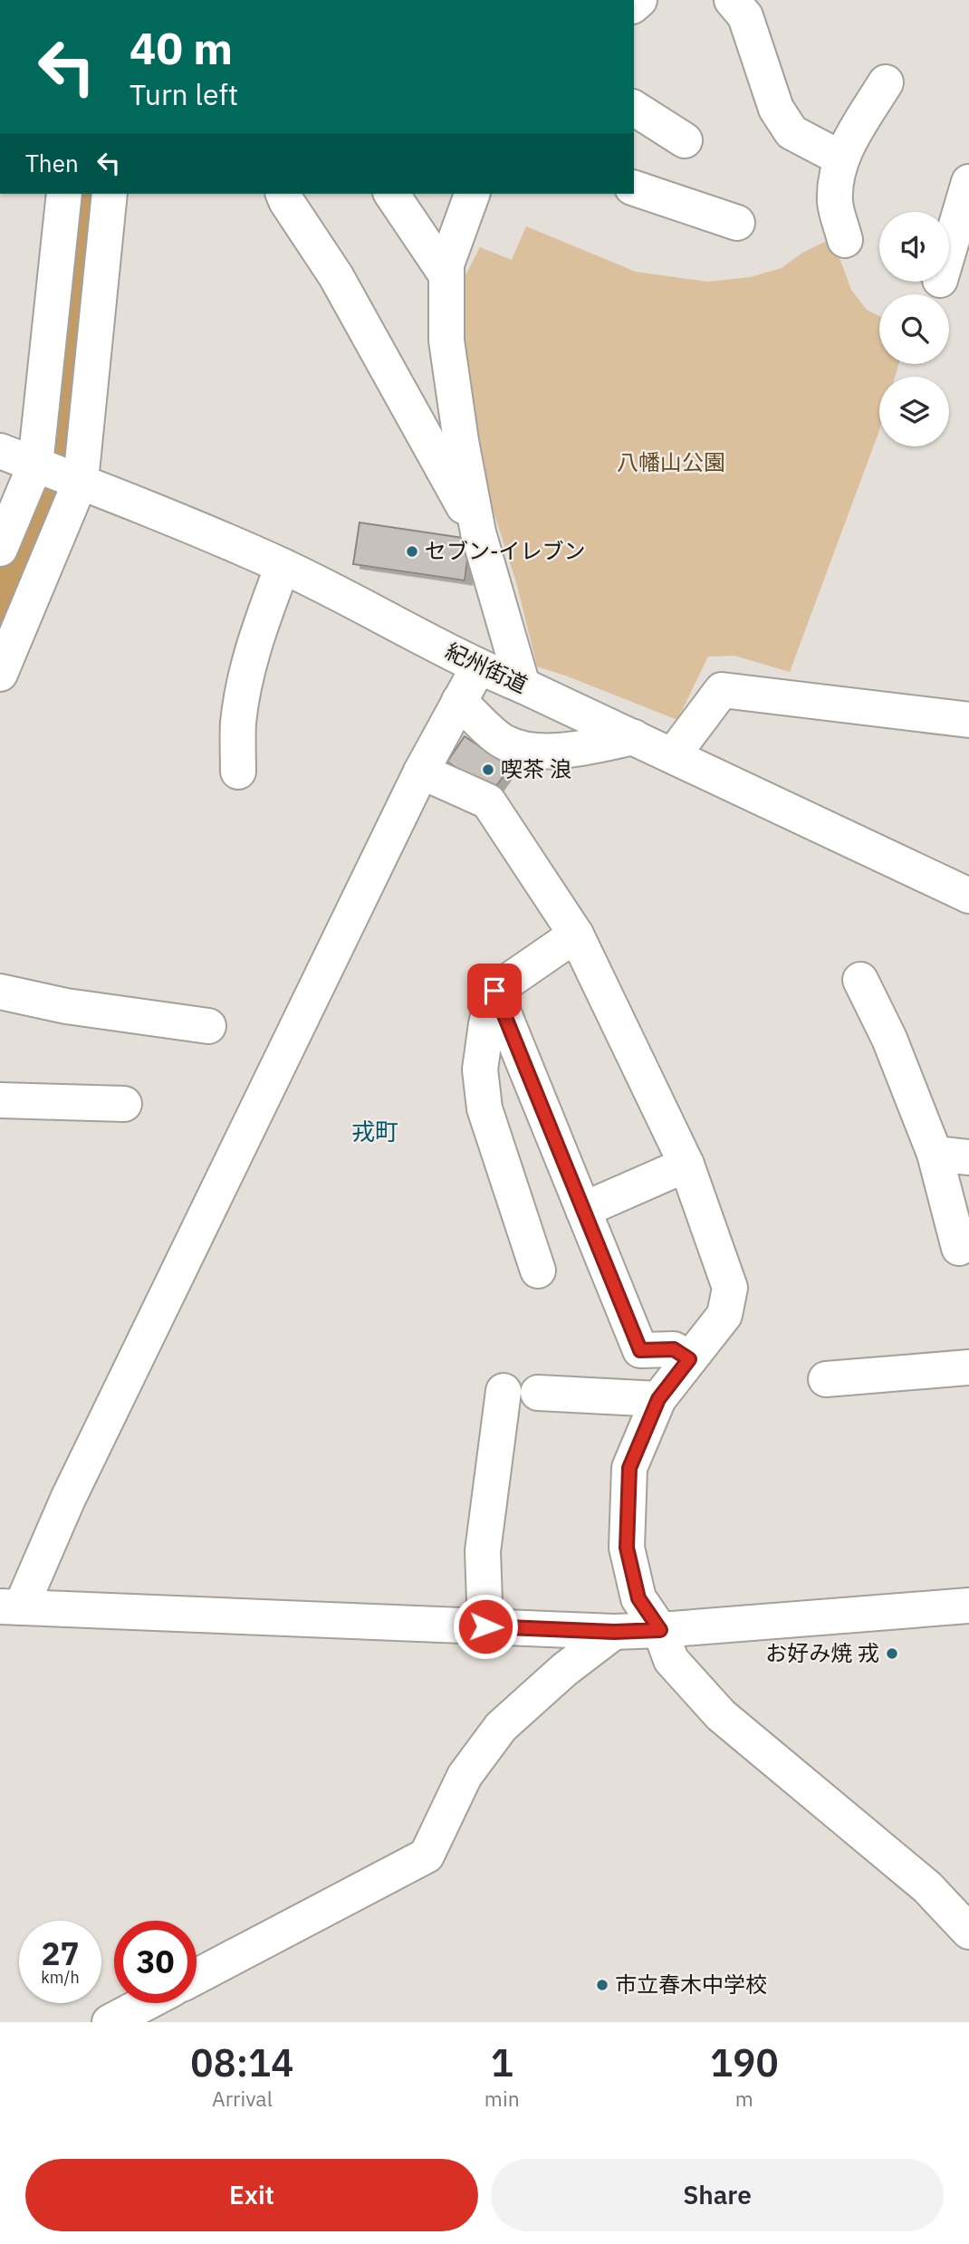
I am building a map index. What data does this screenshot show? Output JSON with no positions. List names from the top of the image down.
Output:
{
  "streets": {
    "street": ["紀州街道"]
  },
  "districts": ["戎町"],
  "parks": ["八幡山公園"],
  "places": [
    "セブン-イレブン",
    "喫茶 浪",
    "お好み焼 戎",
    "市立春木中学校"
  ],
  "page": {
    "turn": ["40 m", "Turn left"],
    "then": "Then",
    "speed": "27 km/h",
    "limit": "30",
    "eta": [
      "08:14",
      "Arrival",
      "1",
      "min",
      "190",
      "m"
    ],
    "buttons": ["Exit", "Share"]
  }
}
